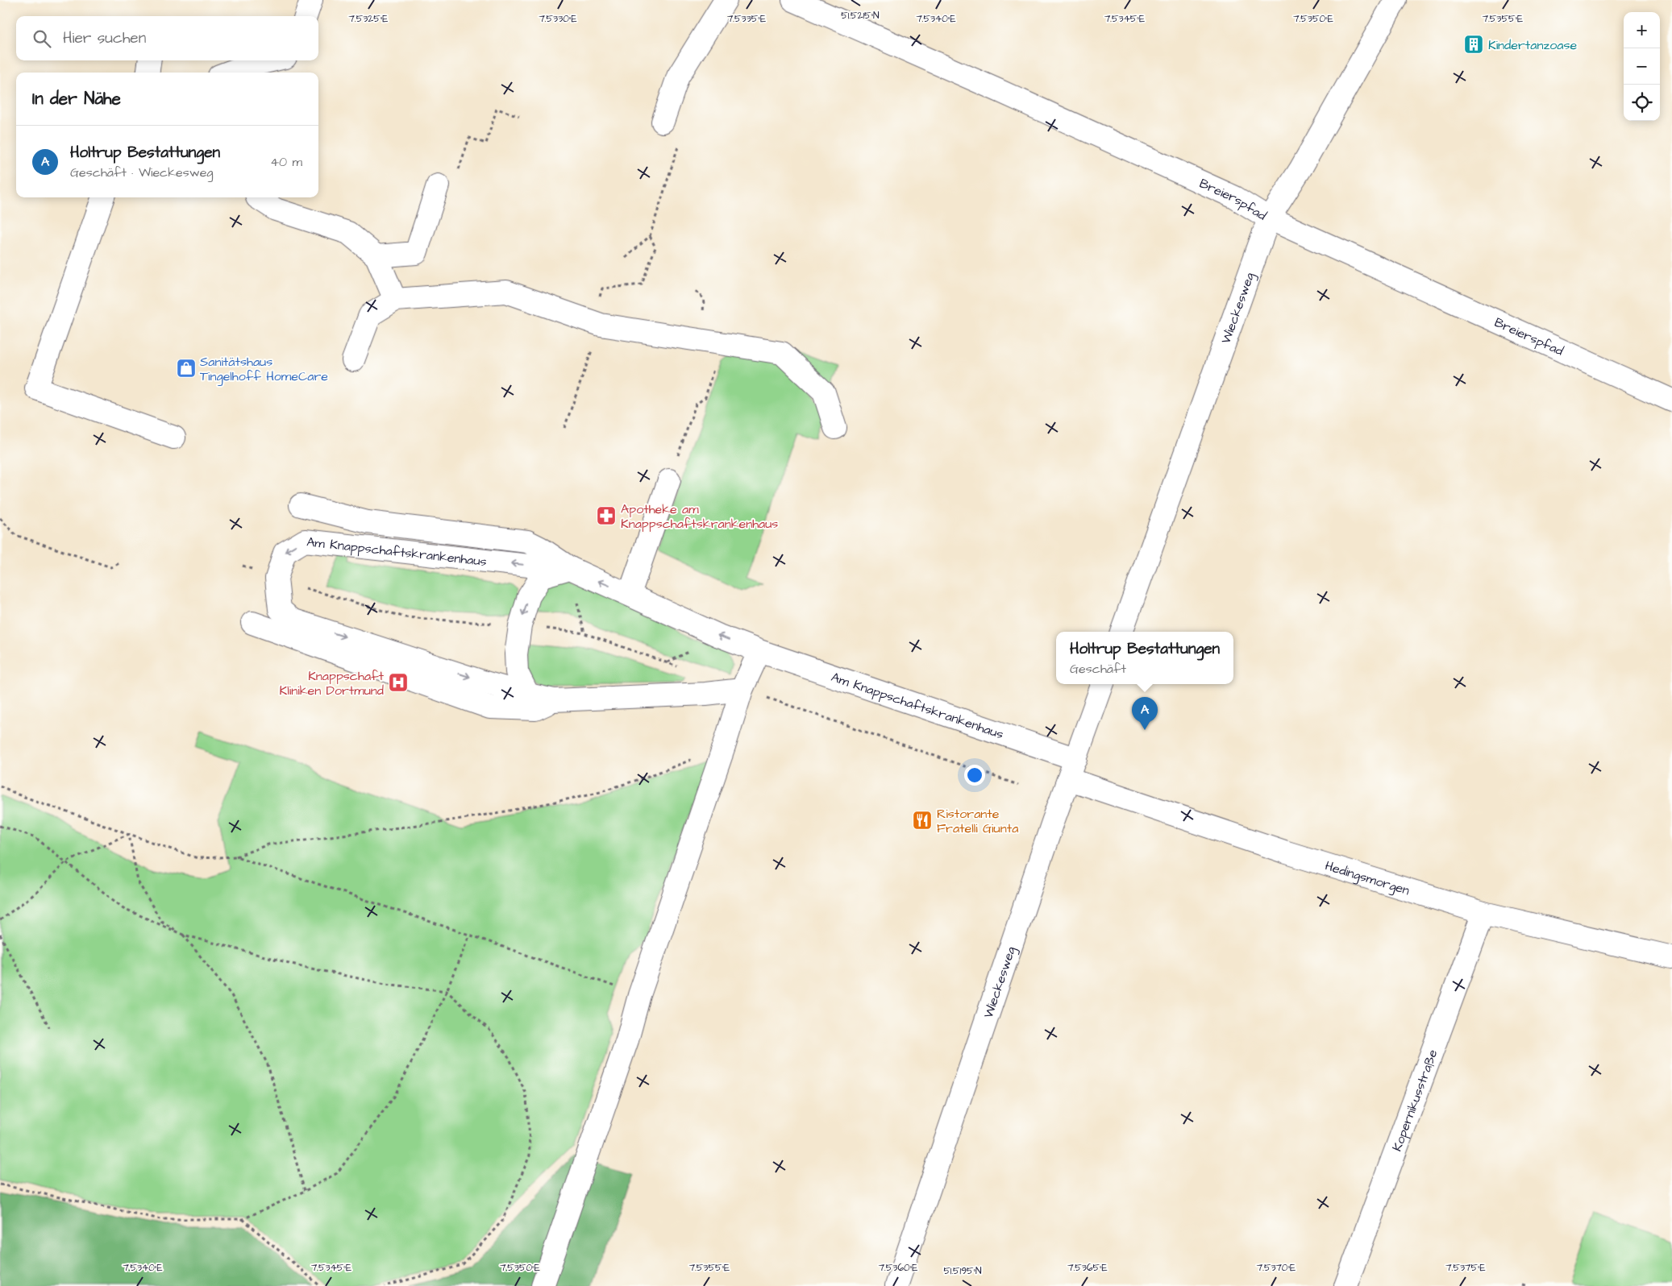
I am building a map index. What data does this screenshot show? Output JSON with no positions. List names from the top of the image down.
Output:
{
  "streets": {
    "street": [
      "Breierspfad",
      "Wieckesweg",
      "Am Knappschaftskrankenhaus",
      "Hedingsmorgen",
      "Kopernikusstraße"
    ]
  },
  "crossings": [
    ["Breierspfad", "Wieckesweg"],
    ["Wieckesweg", "Am Knappschaftskrankenhaus"],
    ["Wieckesweg", "Hedingsmorgen"],
    ["Am Knappschaftskrankenhaus", "Hedingsmorgen"],
    ["Hedingsmorgen", "Kopernikusstraße"]
  ],
  "places": {
    "building": ["Kindertanzoase"],
    "shop": ["Sanitätshaus Tingelhoff HomeCare"],
    "pharmacy": ["Apotheke am Knappschaftskrankenhaus"],
    "hospital": ["Knappschaft Kliniken Dortmund"],
    "restaurant": ["Ristorante Fratelli Giunta"]
  },
  "page": {
    "map_buttons": ["+", "−"],
    "search": "Hier suchen",
    "heading": "In der Nähe",
    "list": [
      {
        "mark": "A",
        "name": "Holtrup Bestattungen",
        "note": "Geschäft · Wieckesweg",
        "value": "40 m"
      }
    ],
    "popup": ["Holtrup Bestattungen", "Geschäft"],
    "pins": "A"
  },
  "coordinates": [
    "51.5215°N",
    "7.5340°E",
    "7.5355°E",
    "7.5325°E",
    "7.5330°E",
    "7.5335°E",
    "7.5345°E",
    "7.5350°E",
    "7.5360°E",
    "7.5365°E",
    "7.5370°E",
    "7.5375°E",
    "51.5195°N"
  ]
}
